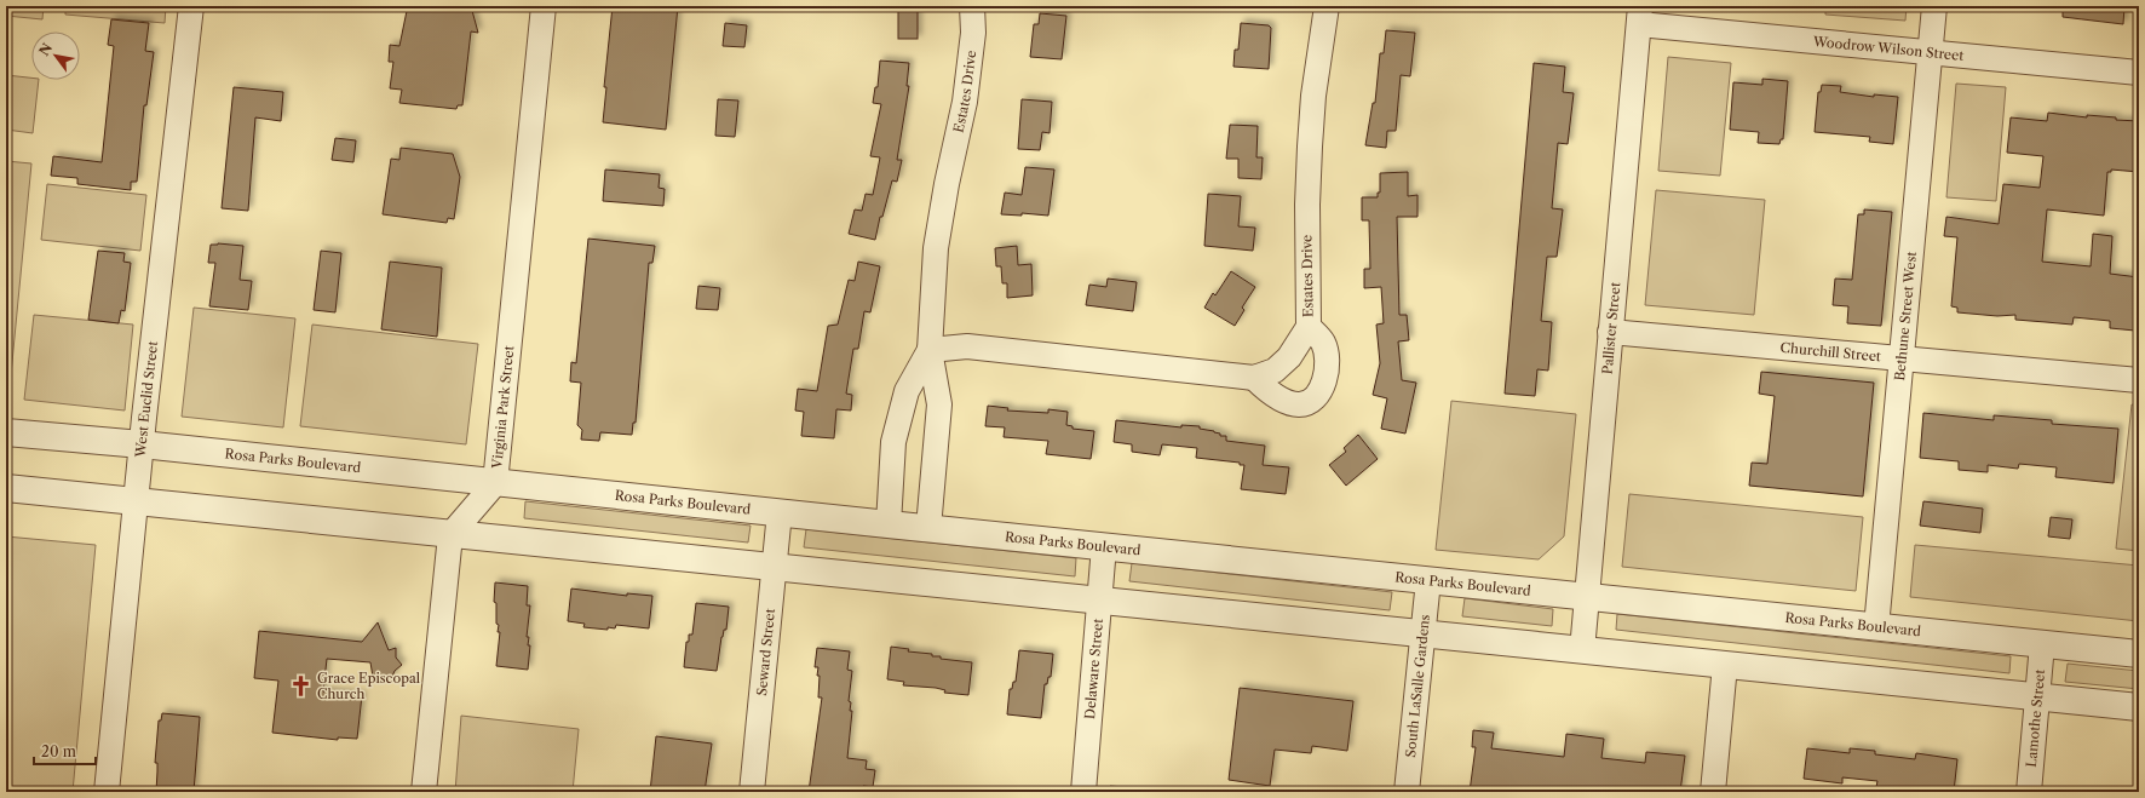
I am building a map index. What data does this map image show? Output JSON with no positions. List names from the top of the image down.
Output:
{
  "streets": {
    "street": [
      "Woodrow Wilson Street",
      "Estates Drive",
      "Bethune Street West",
      "Pallister Street",
      "Churchill Street",
      "West Euclid Street",
      "Virginia Park Street",
      "Rosa Parks Boulevard",
      "Seward Street",
      "Delaware Street",
      "South LaSalle Gardens",
      "Lamothe Street"
    ]
  },
  "crossings": [
    ["Woodrow Wilson Street", "Bethune Street West"],
    ["Woodrow Wilson Street", "Pallister Street"],
    ["Estates Drive", "Rosa Parks Boulevard"],
    ["Bethune Street West", "Churchill Street"],
    ["Bethune Street West", "Rosa Parks Boulevard"],
    ["Pallister Street", "Churchill Street"],
    ["Pallister Street", "Rosa Parks Boulevard"],
    ["West Euclid Street", "Rosa Parks Boulevard"],
    ["Virginia Park Street", "Rosa Parks Boulevard"],
    ["Rosa Parks Boulevard", "Seward Street"],
    ["Rosa Parks Boulevard", "Delaware Street"],
    ["Rosa Parks Boulevard", "South LaSalle Gardens"],
    ["Rosa Parks Boulevard", "Lamothe Street"]
  ],
  "places": {
    "church": ["Grace Episcopal Church"]
  },
  "scale_bar": "20 m",
  "north": "top left"
}
